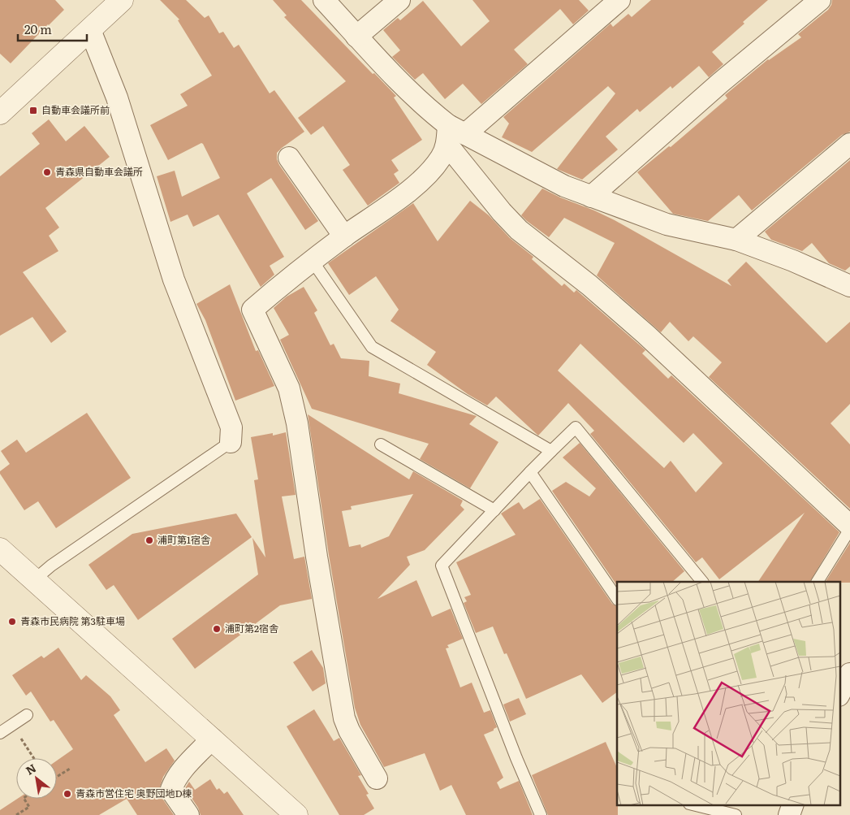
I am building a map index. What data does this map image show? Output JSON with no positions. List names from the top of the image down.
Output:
{
  "places": {
    "transit": ["自動車会議所前"],
    "other": [
      "青森県自動車会議所",
      "浦町第1宿舎",
      "青森市民病院 第3駐車場",
      "浦町第2宿舎",
      "青森市営住宅 奥野団地D棟"
    ]
  },
  "scale_bar": "20 m",
  "north": "top left"
}
